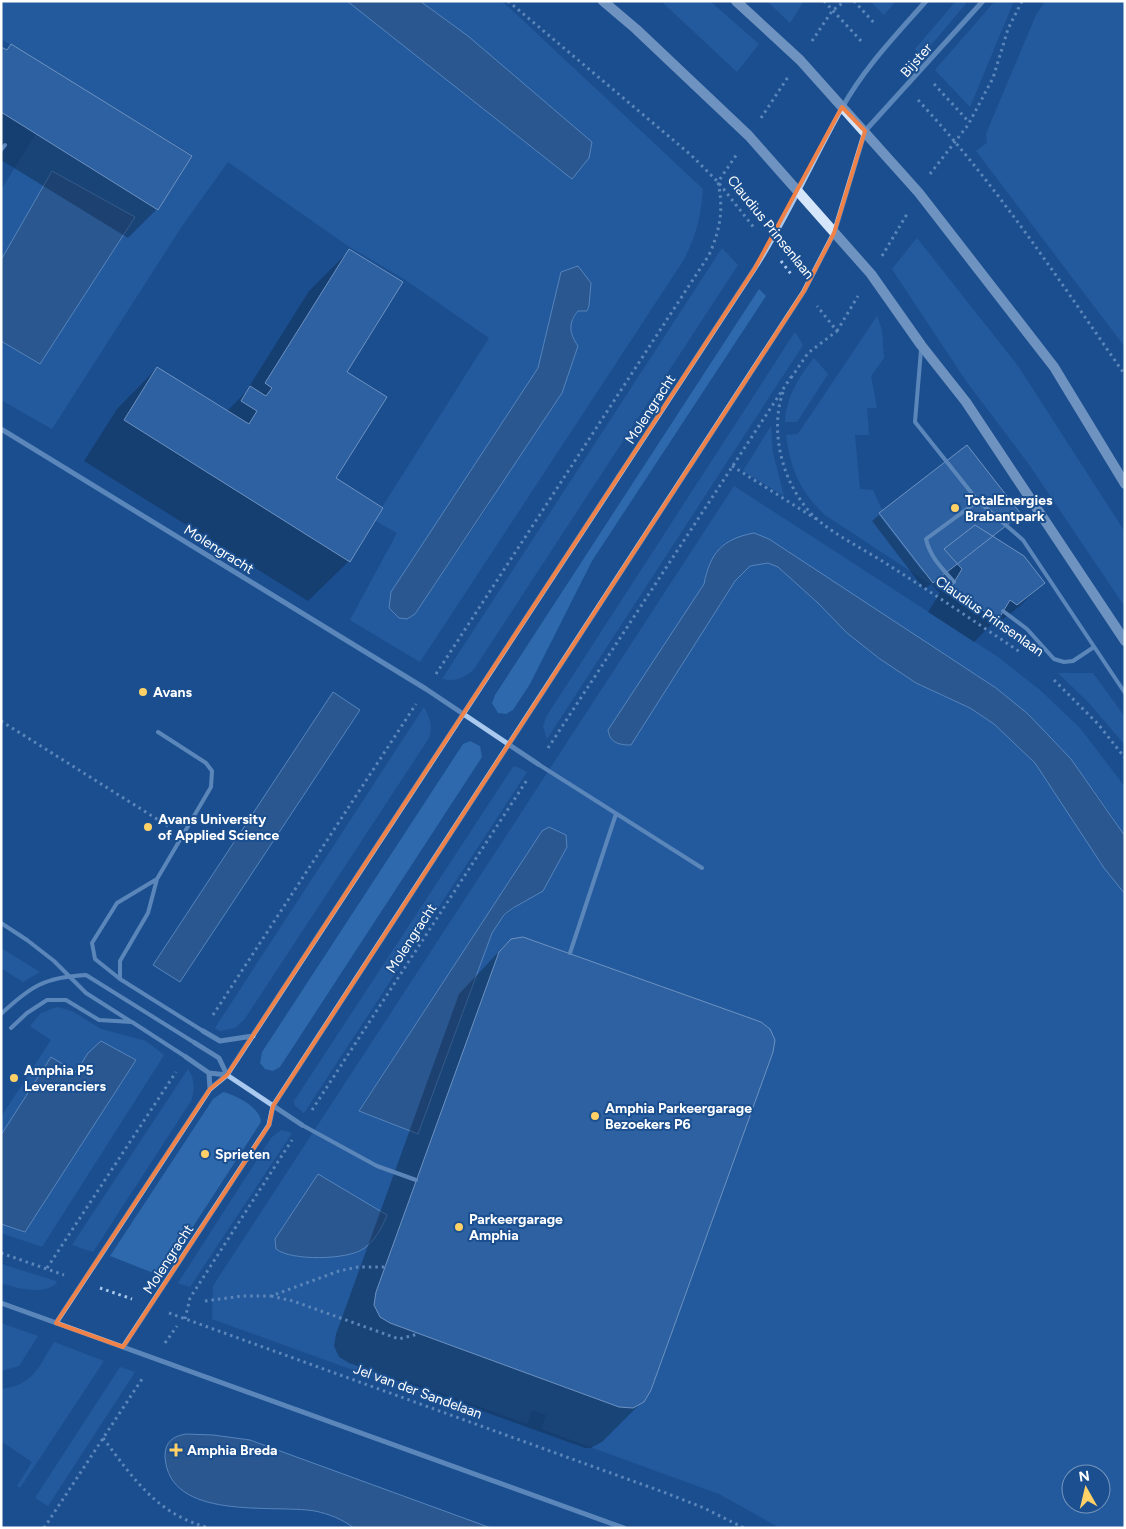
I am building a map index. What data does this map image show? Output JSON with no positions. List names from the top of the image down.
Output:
{
  "streets": {
    "street": ["Bijster", "Molengracht"],
    "lane": ["Claudius Prinsenlaan"],
    "path": ["Jel van der Sandelaan"]
  },
  "crossings": [
    ["Bijster", "Molengracht"],
    ["Claudius Prinsenlaan", "Molengracht"],
    ["Molengracht", "Jel van der Sandelaan"]
  ],
  "places": {
    "other": [
      "TotalEnergies Brabantpark",
      "Avans",
      "Avans University of Applied Science",
      "Amphia P5 Leveranciers",
      "Amphia Parkeergarage Bezoekers P6",
      "Sprieten",
      "Parkeergarage Amphia"
    ],
    "health": ["Amphia Breda"]
  },
  "north": "top"
}
